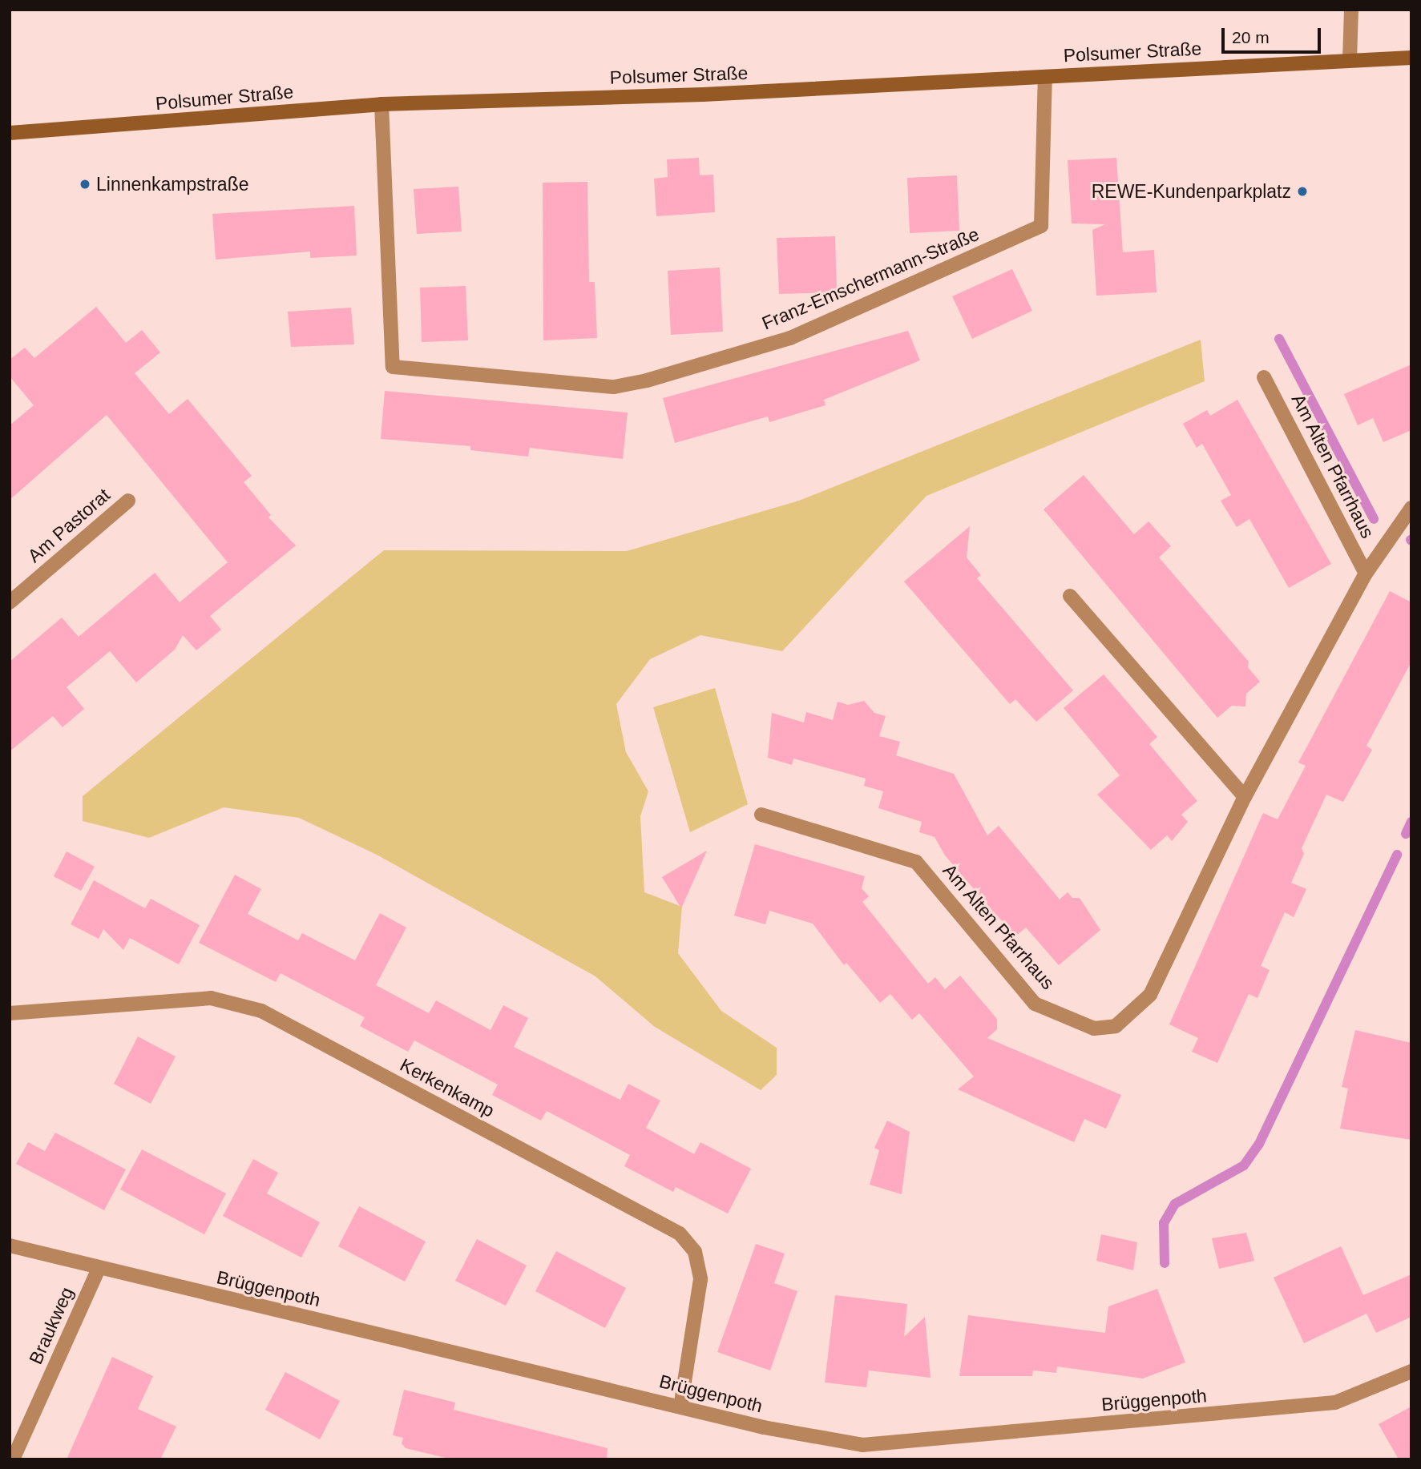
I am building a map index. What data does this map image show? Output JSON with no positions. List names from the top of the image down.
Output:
{
  "streets": {
    "main road": ["Polsumer Straße"],
    "street": [
      "Franz-Emschermann-Straße",
      "Am Alten Pfarrhaus",
      "Am Pastorat",
      "Kerkenkamp",
      "Brüggenpoth",
      "Braukweg"
    ]
  },
  "crossings": [
    ["Polsumer Straße", "Franz-Emschermann-Straße"],
    ["Kerkenkamp", "Brüggenpoth"],
    ["Brüggenpoth", "Braukweg"]
  ],
  "places": ["Linnenkampstraße", "REWE-Kundenparkplatz"],
  "scale_bar": "20 m"
}
